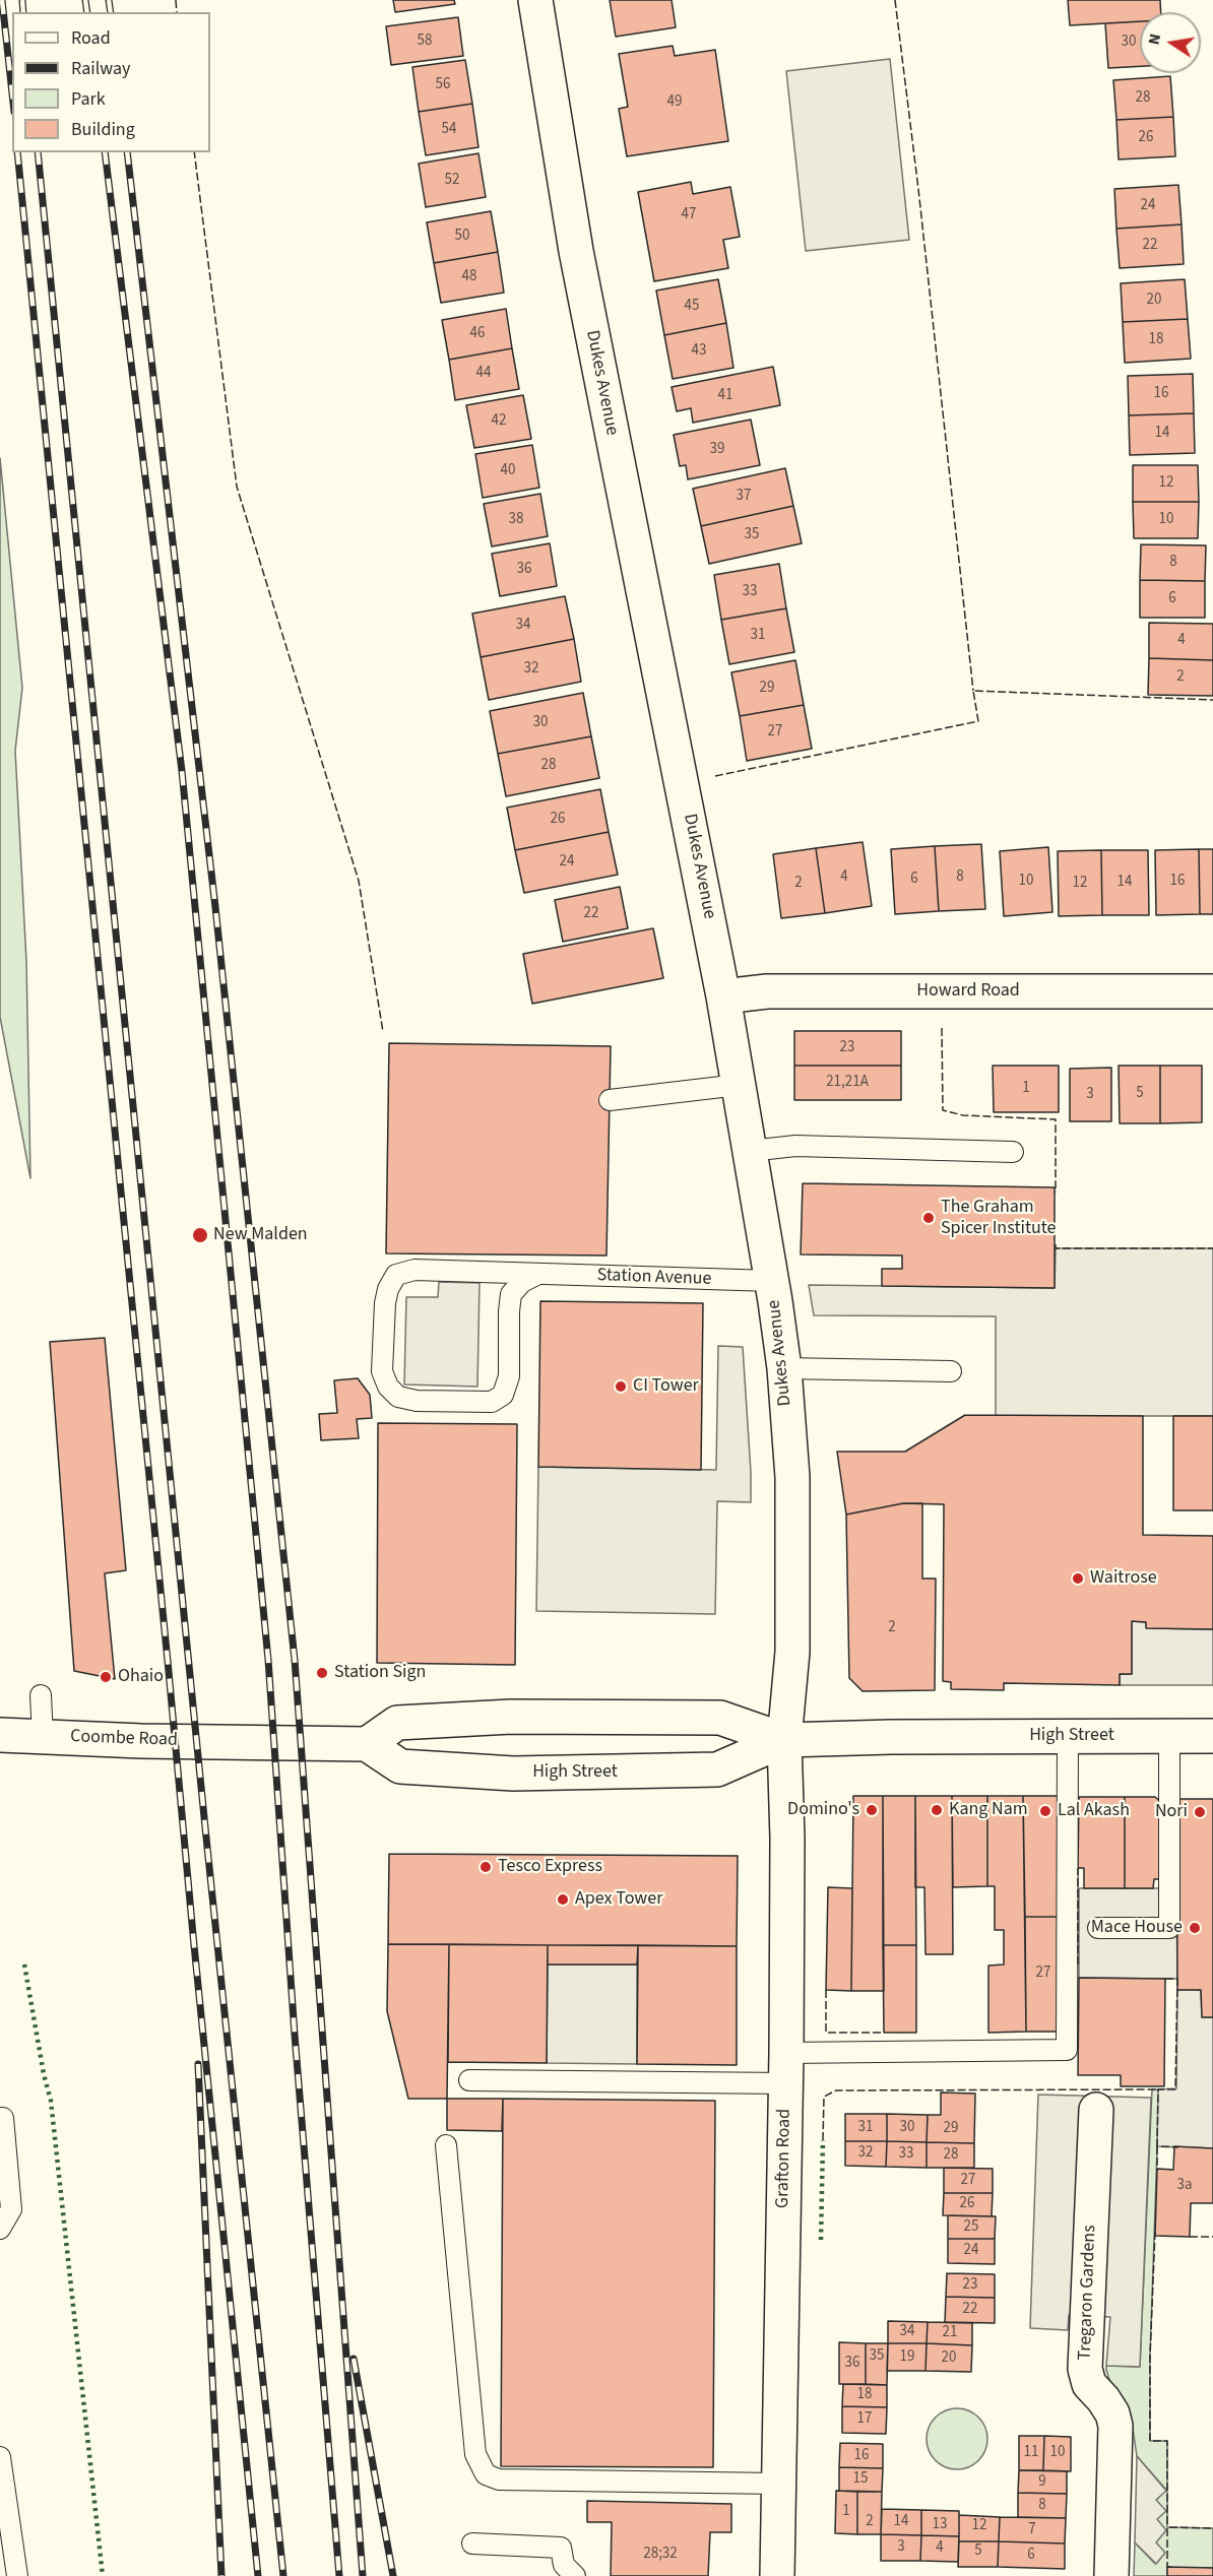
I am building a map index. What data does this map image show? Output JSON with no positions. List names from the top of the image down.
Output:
{
  "streets": {
    "street": [
      "Dukes Avenue",
      "Howard Road",
      "High Street",
      "Coombe Road",
      "Grafton Road",
      "Tregaron Gardens"
    ],
    "lane": ["Station Avenue"]
  },
  "crossings": [
    ["Dukes Avenue", "Howard Road"],
    ["Dukes Avenue", "Station Avenue"],
    ["Dukes Avenue", "High Street"],
    ["Dukes Avenue", "Grafton Road"],
    ["High Street", "Coombe Road"],
    ["High Street", "Grafton Road"]
  ],
  "places": [
    "The Graham Spicer Institute",
    "New Malden",
    "CI Tower",
    "Waitrose",
    "Station Sign",
    "Ohaio",
    "Domino's",
    "Kang Nam",
    "Lal Akash",
    "Nori",
    "Tesco Express",
    "Apex Tower",
    "Mace House"
  ],
  "house_numbers": [
    "58",
    "30",
    "56",
    "28",
    "49",
    "54",
    "26",
    "52",
    "24",
    "47",
    "50",
    "22",
    "48",
    "20",
    "45",
    "46",
    "18",
    "43",
    "44",
    "16",
    "41",
    "42",
    "14",
    "39",
    "40",
    "12",
    "37",
    "38",
    "10",
    "35",
    "8",
    "36",
    "33",
    "6",
    "34",
    "31",
    "4",
    "32",
    "2",
    "29",
    "30",
    "27",
    "28",
    "26",
    "24",
    "4",
    "8",
    "6",
    "10",
    "16",
    "14",
    "2",
    "12",
    "22",
    "23",
    "21,21A",
    "1",
    "5",
    "3",
    "2",
    "27",
    "31",
    "30",
    "29",
    "32",
    "33",
    "28",
    "27",
    "3a",
    "26",
    "25",
    "24",
    "23",
    "22",
    "34",
    "21",
    "35",
    "19",
    "20",
    "36",
    "18",
    "17",
    "11",
    "10",
    "16",
    "15",
    "9",
    "8",
    "1",
    "2",
    "14",
    "13",
    "12",
    "7",
    "3",
    "4",
    "5",
    "28;32",
    "6"
  ],
  "legend": [
    "Road",
    "Railway",
    "Park",
    "Building"
  ],
  "north": "left"
}
